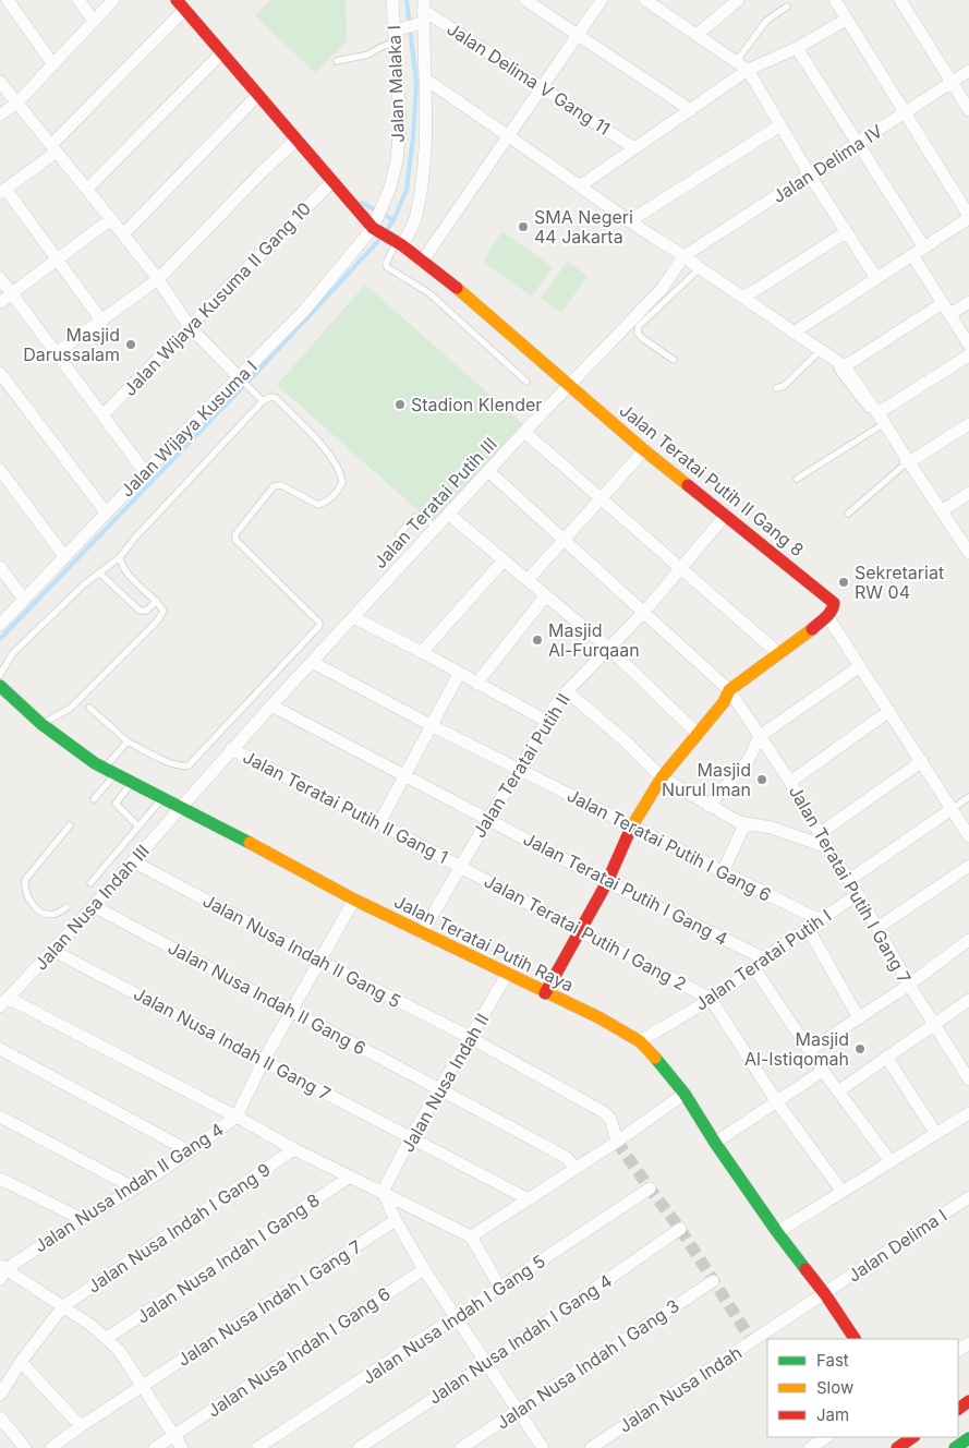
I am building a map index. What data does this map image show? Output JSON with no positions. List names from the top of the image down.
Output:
{
  "streets": {
    "street": [
      "Jalan Delima V Gang 11",
      "Jalan Malaka I",
      "Jalan Delima IV",
      "Jalan Wijaya Kusuma II Gang 10",
      "Jalan Wijaya Kusuma I",
      "Jalan Teratai Putih II Gang 8",
      "Jalan Teratai Putih III",
      "Jalan Teratai Putih II",
      "Jalan Teratai Putih II Gang 1",
      "Jalan Teratai Putih I Gang 6",
      "Jalan Teratai Putih I Gang 7",
      "Jalan Teratai Putih I Gang 4",
      "Jalan Nusa Indah III",
      "Jalan Teratai Putih I Gang 2",
      "Jalan Teratai Putih Raya",
      "Jalan Nusa Indah II Gang 5",
      "Jalan Teratai Putih I",
      "Jalan Nusa Indah II Gang 6",
      "Jalan Nusa Indah II Gang 7",
      "Jalan Nusa Indah II",
      "Jalan Nusa Indah II Gang 4",
      "Jalan Nusa Indah I Gang 9",
      "Jalan Delima I",
      "Jalan Nusa Indah I Gang 8",
      "Jalan Nusa Indah I Gang 7",
      "Jalan Nusa Indah I Gang 5",
      "Jalan Nusa Indah I Gang 4",
      "Jalan Nusa Indah I Gang 6",
      "Jalan Nusa Indah I Gang 3",
      "Jalan Nusa Indah"
    ]
  },
  "crossings": [
    ["Jalan Malaka I", "Jalan Wijaya Kusuma I"],
    ["Jalan Delima IV", "Jalan Teratai Putih III"],
    ["Jalan Teratai Putih II Gang 8", "Jalan Teratai Putih III"],
    ["Jalan Teratai Putih II Gang 8", "Jalan Teratai Putih II"],
    ["Jalan Teratai Putih III", "Jalan Teratai Putih II Gang 1"],
    ["Jalan Teratai Putih III", "Jalan Teratai Putih I Gang 6"],
    ["Jalan Teratai Putih III", "Jalan Teratai Putih I Gang 7"],
    ["Jalan Teratai Putih III", "Jalan Teratai Putih I Gang 4"],
    ["Jalan Teratai Putih III", "Jalan Nusa Indah III"],
    ["Jalan Teratai Putih III", "Jalan Teratai Putih Raya"],
    ["Jalan Teratai Putih II", "Jalan Teratai Putih II Gang 1"],
    ["Jalan Teratai Putih II", "Jalan Teratai Putih I Gang 6"],
    ["Jalan Teratai Putih II", "Jalan Teratai Putih I Gang 7"],
    ["Jalan Teratai Putih II", "Jalan Teratai Putih I Gang 4"],
    ["Jalan Teratai Putih II", "Jalan Teratai Putih I Gang 2"],
    ["Jalan Teratai Putih II", "Jalan Teratai Putih Raya"],
    ["Jalan Teratai Putih II Gang 1", "Jalan Teratai Putih I Gang 2"],
    ["Jalan Teratai Putih I Gang 6", "Jalan Teratai Putih I"],
    ["Jalan Teratai Putih I Gang 7", "Jalan Teratai Putih I"],
    ["Jalan Teratai Putih I Gang 4", "Jalan Teratai Putih I"],
    ["Jalan Nusa Indah III", "Jalan Teratai Putih Raya"],
    ["Jalan Nusa Indah III", "Jalan Nusa Indah II Gang 5"],
    ["Jalan Nusa Indah III", "Jalan Nusa Indah II Gang 6"],
    ["Jalan Nusa Indah III", "Jalan Nusa Indah II Gang 7"],
    ["Jalan Teratai Putih I Gang 2", "Jalan Teratai Putih I"],
    ["Jalan Teratai Putih Raya", "Jalan Teratai Putih I"],
    ["Jalan Teratai Putih Raya", "Jalan Nusa Indah II"],
    ["Jalan Teratai Putih Raya", "Jalan Nusa Indah II Gang 4"],
    ["Jalan Teratai Putih Raya", "Jalan Delima I"],
    ["Jalan Teratai Putih Raya", "Jalan Nusa Indah"],
    ["Jalan Nusa Indah II Gang 5", "Jalan Nusa Indah II"],
    ["Jalan Nusa Indah II Gang 5", "Jalan Nusa Indah II Gang 4"],
    ["Jalan Nusa Indah II Gang 6", "Jalan Nusa Indah II"],
    ["Jalan Nusa Indah II Gang 6", "Jalan Nusa Indah II Gang 4"],
    ["Jalan Nusa Indah II Gang 7", "Jalan Nusa Indah II"],
    ["Jalan Nusa Indah II Gang 7", "Jalan Nusa Indah II Gang 4"],
    ["Jalan Delima I", "Jalan Nusa Indah"]
  ],
  "places": [
    "SMA Negeri 44 Jakarta",
    "Masjid Darussalam",
    "Stadion Klender",
    "Sekretariat RW 04",
    "Masjid Al-Furqaan",
    "Masjid Nurul Iman",
    "Masjid Al-Istiqomah"
  ],
  "legend": ["Fast", "Slow", "Jam"]
}
